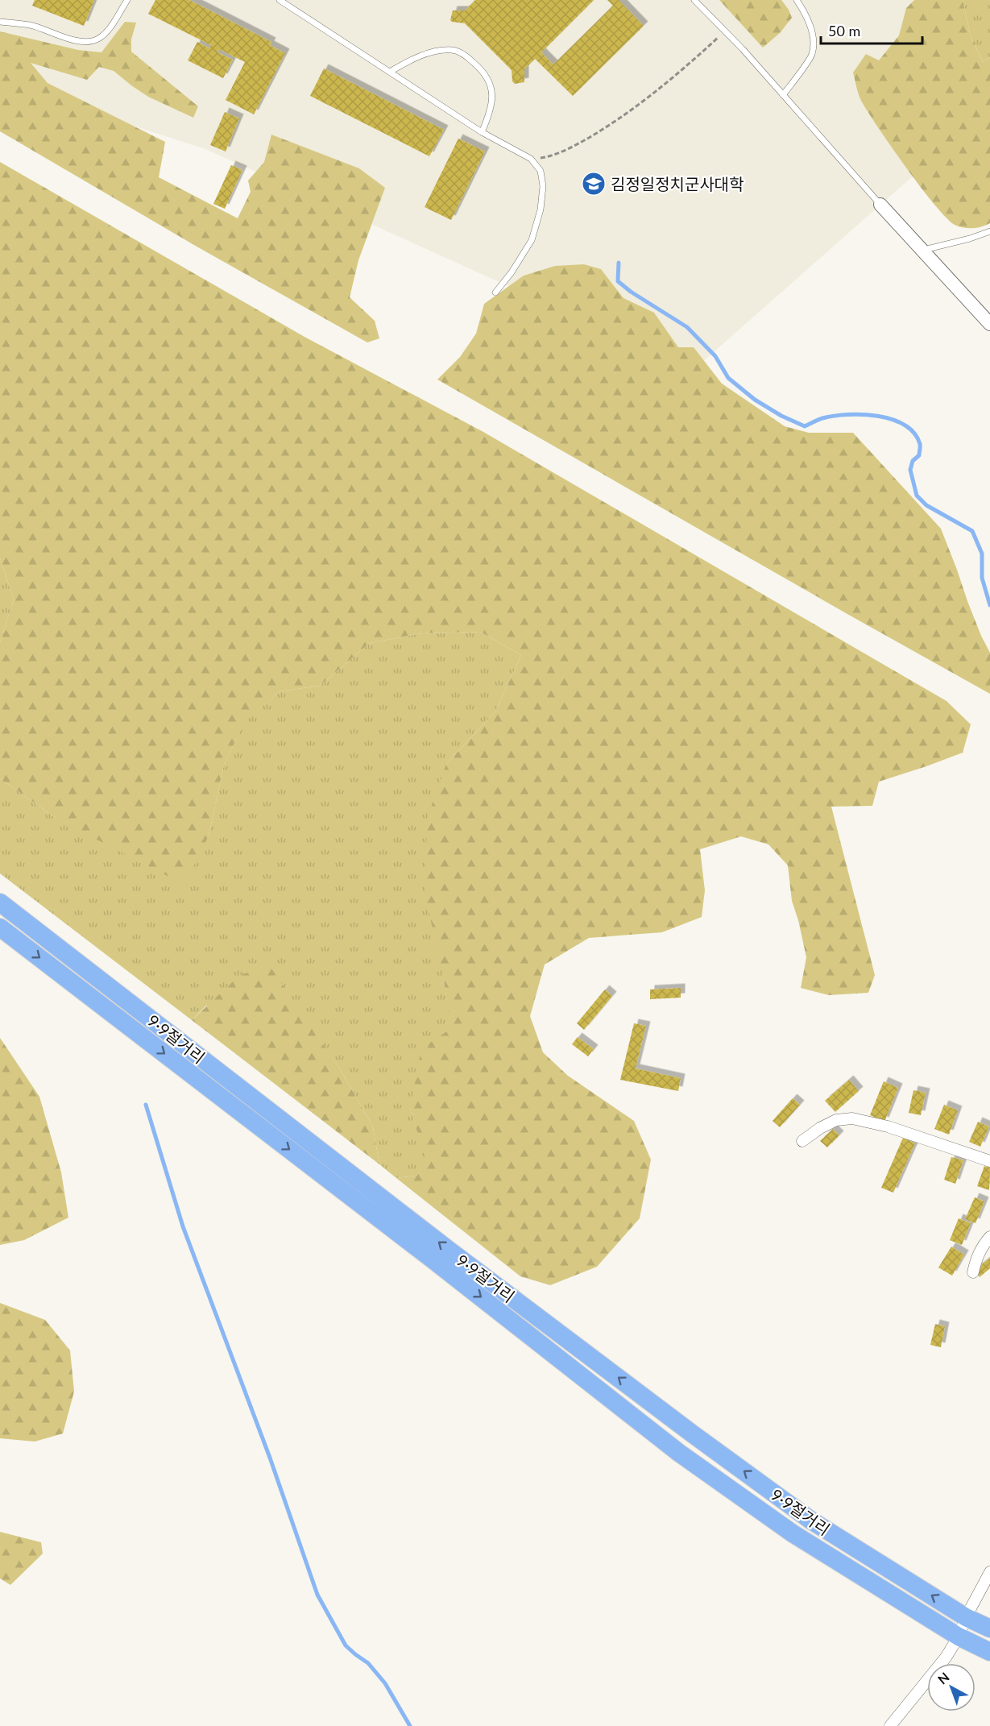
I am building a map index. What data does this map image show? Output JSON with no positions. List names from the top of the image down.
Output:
{
  "streets": {
    "highway": ["9·9절거리"]
  },
  "places": {
    "school or university": ["김정일정치군사대학"]
  },
  "scale_bar": "50 m",
  "north": "top left"
}
